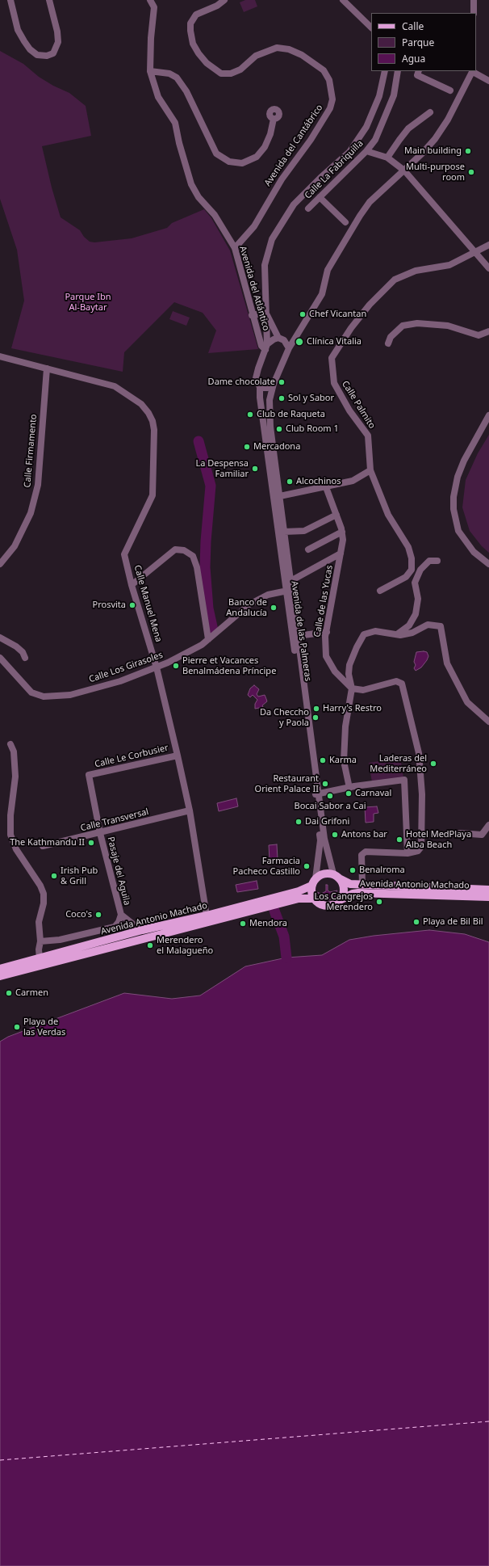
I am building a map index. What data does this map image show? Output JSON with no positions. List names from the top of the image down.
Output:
{
  "streets": {
    "main road": ["Avenida Antonio Machado"],
    "street": [
      "Avenida del Cantábrico",
      "Calle La Fabriquilla",
      "Avenida del Atlántico",
      "Calle Palmito",
      "Calle Firmamento",
      "Calle de las Yucas",
      "Calle Manuel Mena",
      "Avenida de las Palmeras",
      "Calle Los Girasoles",
      "Calle Le Corbusier",
      "Calle Transversal",
      "Pasaje del Aguila"
    ]
  },
  "crossings": [
    ["Avenida del Cantábrico", "Avenida del Atlántico"],
    ["Avenida del Atlántico", "Avenida de las Palmeras"],
    ["Calle Firmamento", "Calle Manuel Mena"],
    ["Calle Manuel Mena", "Calle Los Girasoles"],
    ["Calle Manuel Mena", "Calle Le Corbusier"],
    ["Calle Manuel Mena", "Calle Transversal"],
    ["Calle Manuel Mena", "Avenida Antonio Machado"],
    ["Avenida de las Palmeras", "Calle Los Girasoles"],
    ["Avenida de las Palmeras", "Avenida Antonio Machado"],
    ["Calle Le Corbusier", "Pasaje del Aguila"],
    ["Calle Transversal", "Pasaje del Aguila"],
    ["Pasaje del Aguila", "Avenida Antonio Machado"]
  ],
  "parks": ["Parque Ibn Al-Baytar"],
  "places": [
    "Main building",
    "Multi-purpose room",
    "Chef Vicantan",
    "Clínica Vitalia",
    "Dame chocolate",
    "Sol y Sabor",
    "Club de Raqueta",
    "Club Room 1",
    "Mercadona",
    "La Despensa Familiar",
    "Alcochinos",
    "Prosvita",
    "Banco de Andalucía",
    "Pierre et Vacances Benalmádena Príncipe",
    "Harry's Restro",
    "Da Checcho y Paola",
    "Karma",
    "Laderas del Mediterráneo",
    "Restaurant Orient Palace II",
    "Carnaval",
    "Bocai Sabor a Cai",
    "Dai Grifoni",
    "Antons bar",
    "Hotel MedPlaya Alba Beach",
    "The Kathmandu II",
    "Farmacia Pacheco Castillo",
    "Benalroma",
    "Irish Pub & Grill",
    "Los Cangrejos Merendero",
    "Coco's",
    "Playa de Bil Bil",
    "Mendora",
    "Merendero el Malagueño",
    "Carmen",
    "Playa de las Verdas"
  ],
  "legend": ["Calle", "Parque", "Agua"]
}
